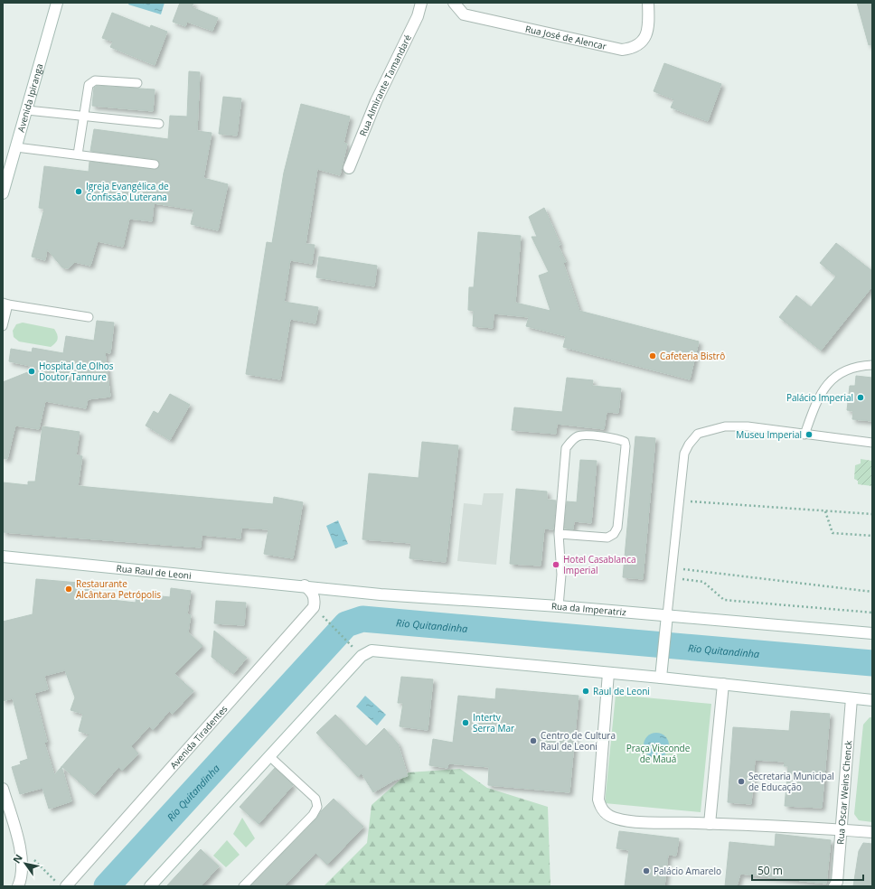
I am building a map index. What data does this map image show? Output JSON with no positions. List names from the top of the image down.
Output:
{
  "streets": {
    "main road": [
      "Rua José de Alencar",
      "Rua Almirante Tamandaré",
      "Avenida Ipiranga",
      "Rua Raul de Leoni",
      "Rua da Imperatriz",
      "Avenida Tiradentes",
      "Rua Oscar Weins Chenck"
    ]
  },
  "crossings": [
    ["Rua Raul de Leoni", "Rua da Imperatriz"]
  ],
  "water": ["Rio Quitandinha"],
  "parks": ["Praça Visconde de Mauá"],
  "places": [
    "Igreja Evangélica de Confissão Luterana",
    "Cafeteria Bistrô",
    "Hospital de Olhos Doutor Tannure",
    "Palácio Imperial",
    "Museu Imperial",
    "Hotel Casablanca Imperial",
    "Restaurante Alcântara Petrópolis",
    "Raul de Leoni",
    "Intertv Serra Mar",
    "Centro de Cultura Raul de Leoni",
    "Secretaria Municipal de Educação",
    "Palácio Amarelo"
  ],
  "scale_bar": "50 m",
  "north": "top left"
}
